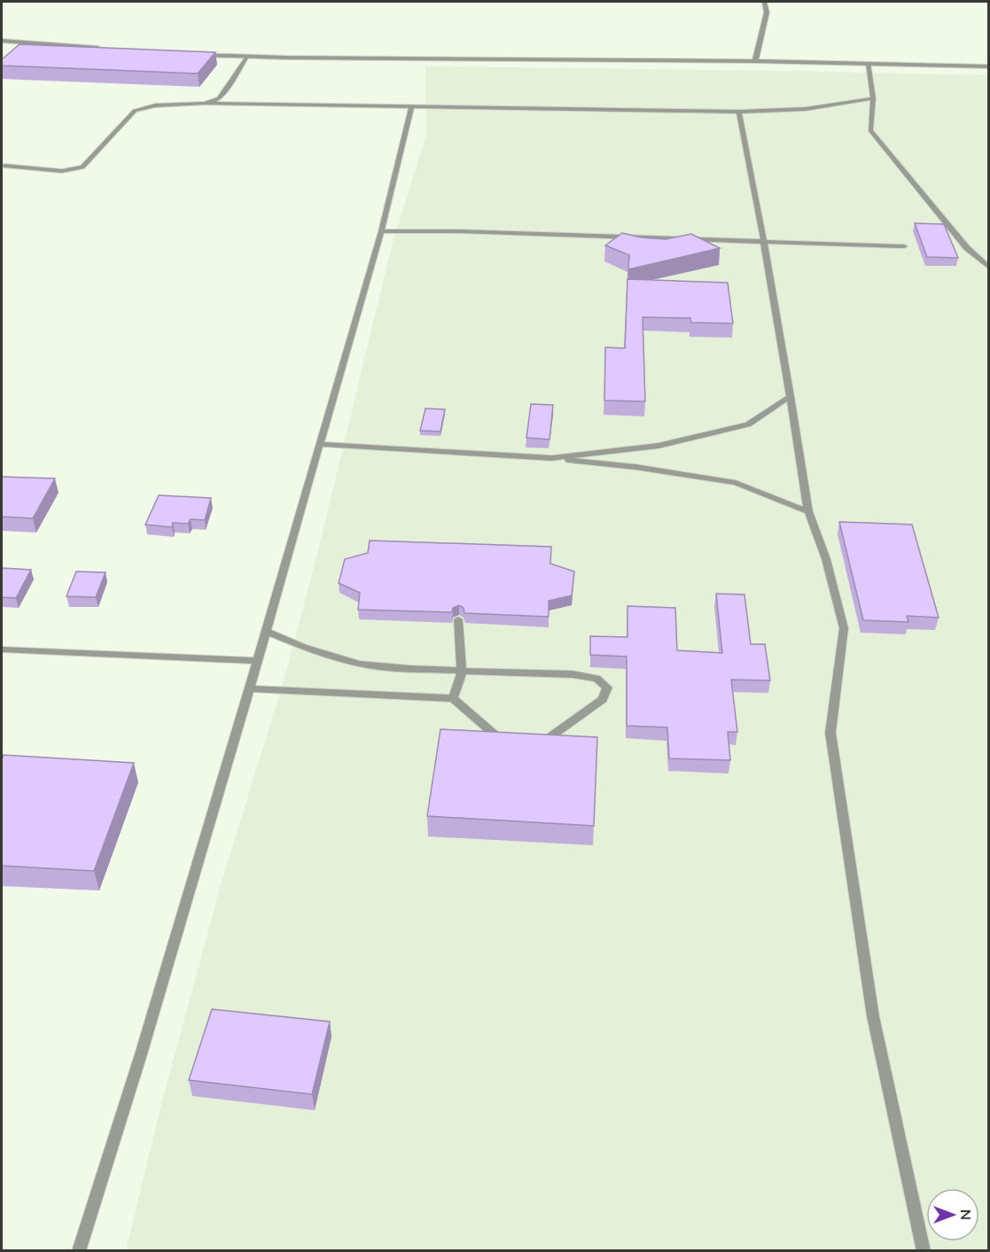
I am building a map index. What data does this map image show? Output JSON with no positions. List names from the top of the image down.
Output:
{
  "north": "right"
}
